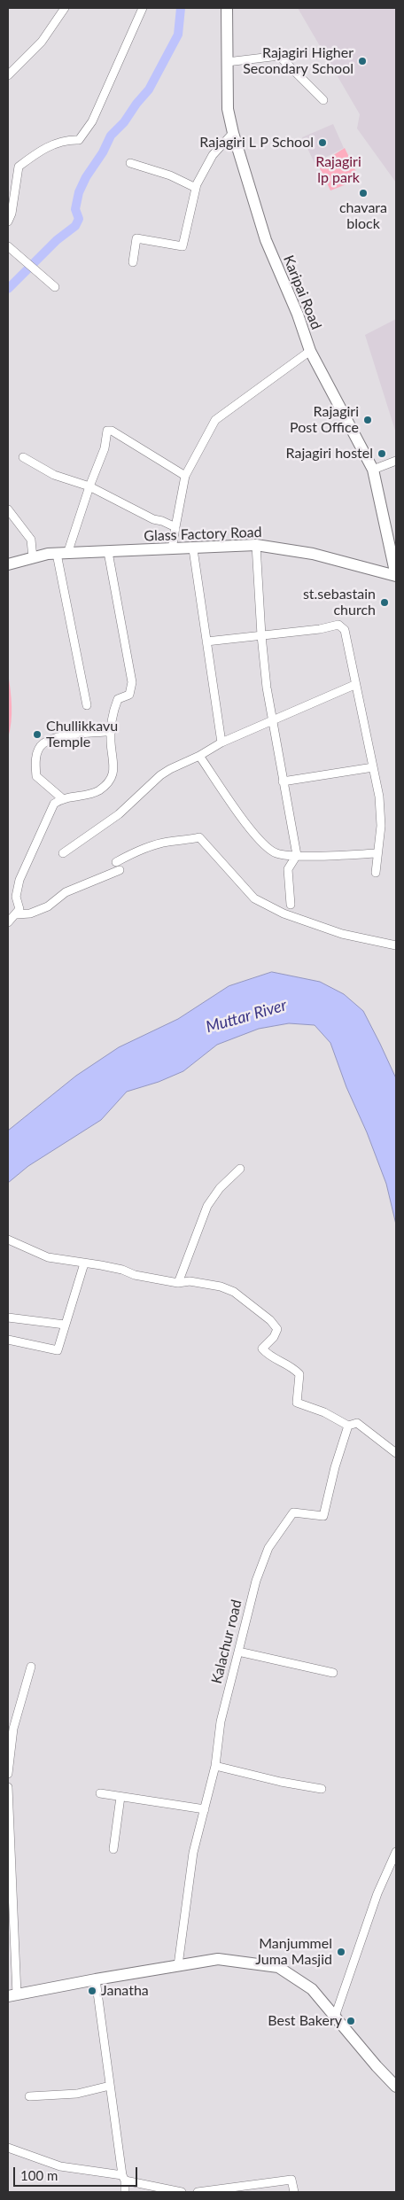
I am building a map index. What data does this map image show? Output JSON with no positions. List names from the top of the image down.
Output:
{
  "streets": {
    "main road": ["Karipai Road", "Glass Factory Road"],
    "street": ["Kalachur road"]
  },
  "crossings": [
    ["Karipai Road", "Glass Factory Road"]
  ],
  "water": ["Muttar River"],
  "parks": ["Rajagiri lp park"],
  "places": [
    "Rajagiri Higher Secondary School",
    "Rajagiri L P School",
    "chavara block",
    "Rajagiri Post Office",
    "Rajagiri hostel",
    "st.sebastain church",
    "Chullikkavu Temple",
    "Manjummel Juma Masjid",
    "Janatha",
    "Best Bakery"
  ],
  "scale_bar": "100 m"
}
